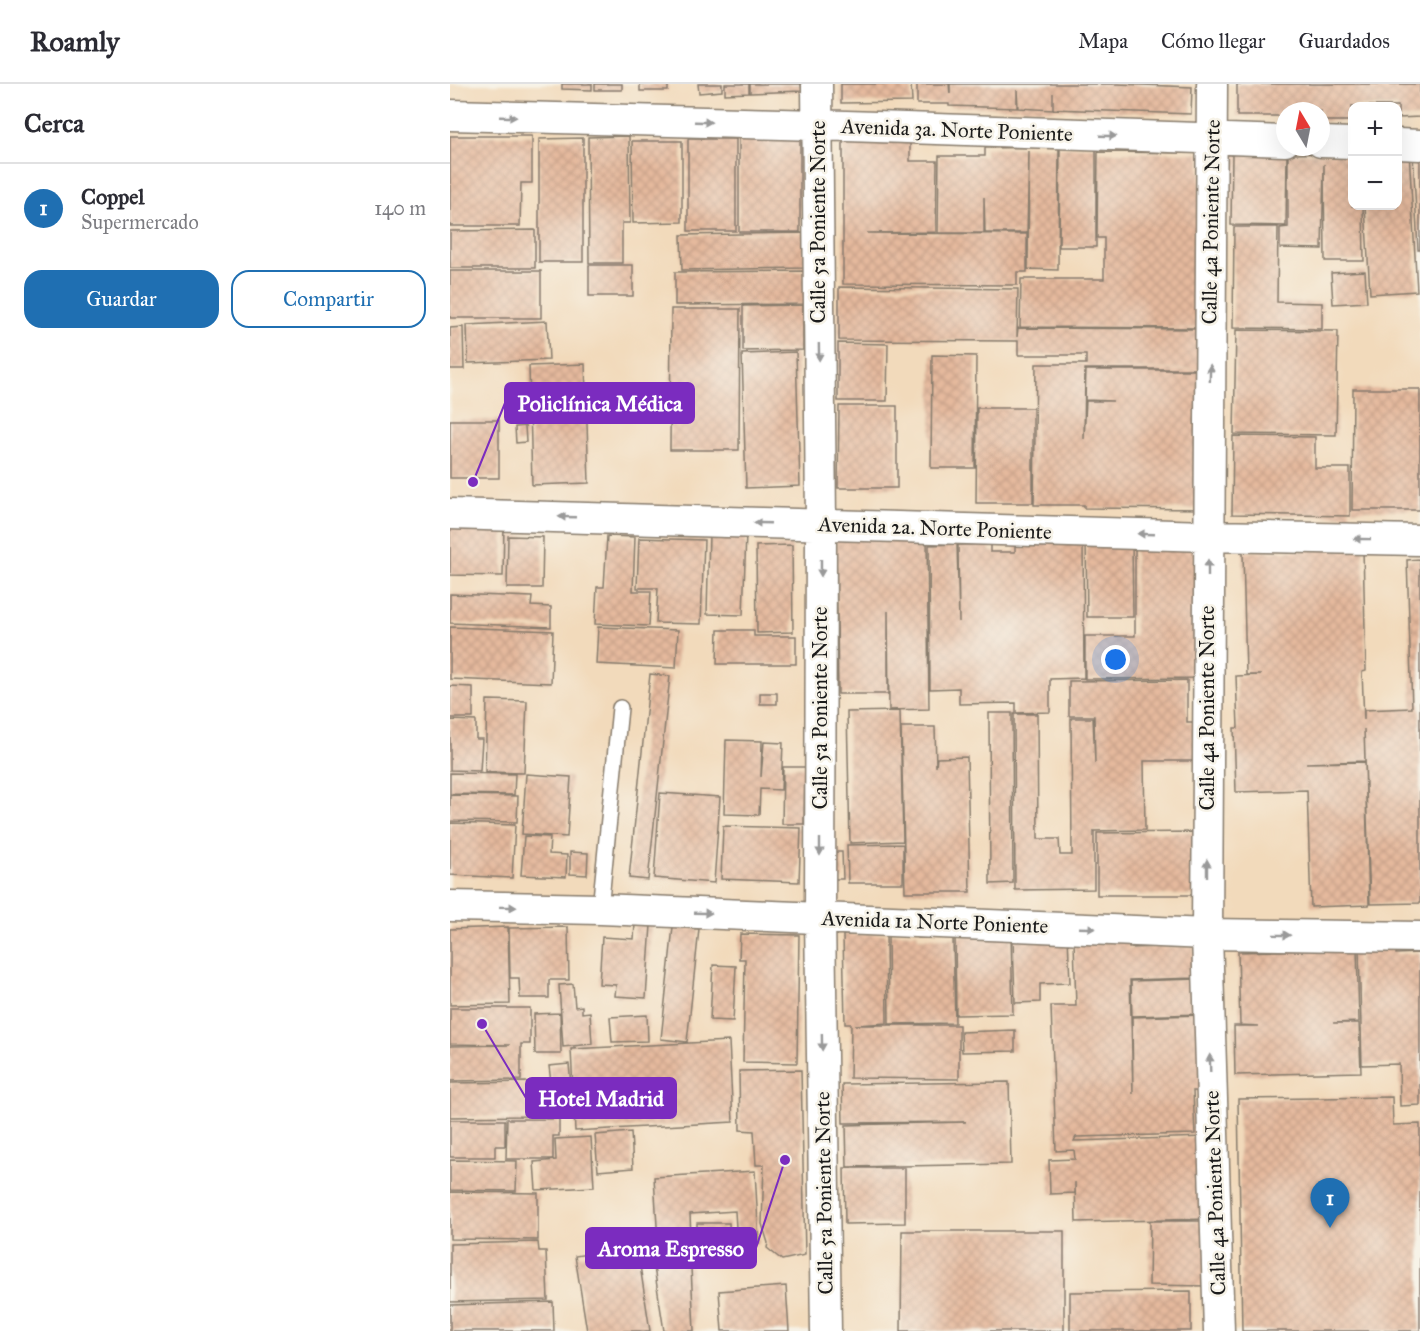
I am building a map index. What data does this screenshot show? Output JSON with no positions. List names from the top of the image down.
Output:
{
  "streets": {
    "street": [
      "Avenida 3a. Norte Poniente",
      "Calle 5a Poniente Norte",
      "Calle 4a Poniente Norte",
      "Avenida 2a. Norte Poniente",
      "Avenida 1a Norte Poniente"
    ]
  },
  "crossings": [
    ["Avenida 3a. Norte Poniente", "Calle 5a Poniente Norte"],
    ["Avenida 3a. Norte Poniente", "Calle 4a Poniente Norte"],
    ["Calle 5a Poniente Norte", "Avenida 2a. Norte Poniente"],
    ["Calle 5a Poniente Norte", "Avenida 1a Norte Poniente"],
    ["Calle 4a Poniente Norte", "Avenida 2a. Norte Poniente"],
    ["Calle 4a Poniente Norte", "Avenida 1a Norte Poniente"]
  ],
  "one_way": [
    "Avenida 3a. Norte Poniente",
    "Calle 5a Poniente Norte",
    "Calle 4a Poniente Norte",
    "Avenida 2a. Norte Poniente",
    "Avenida 1a Norte Poniente"
  ],
  "places": ["Policlínica Médica", "Hotel Madrid", "Aroma Espresso"],
  "north": "top",
  "page": {
    "header": "Roamly",
    "nav": ["Mapa", "Cómo llegar", "Guardados"],
    "heading": "Cerca",
    "map_buttons": ["+", "−"],
    "list": [
      {
        "mark": "1",
        "name": "Coppel",
        "note": "Supermercado",
        "value": "140 m"
      }
    ],
    "buttons": ["Guardar", "Compartir"],
    "pins": "1"
  }
}
